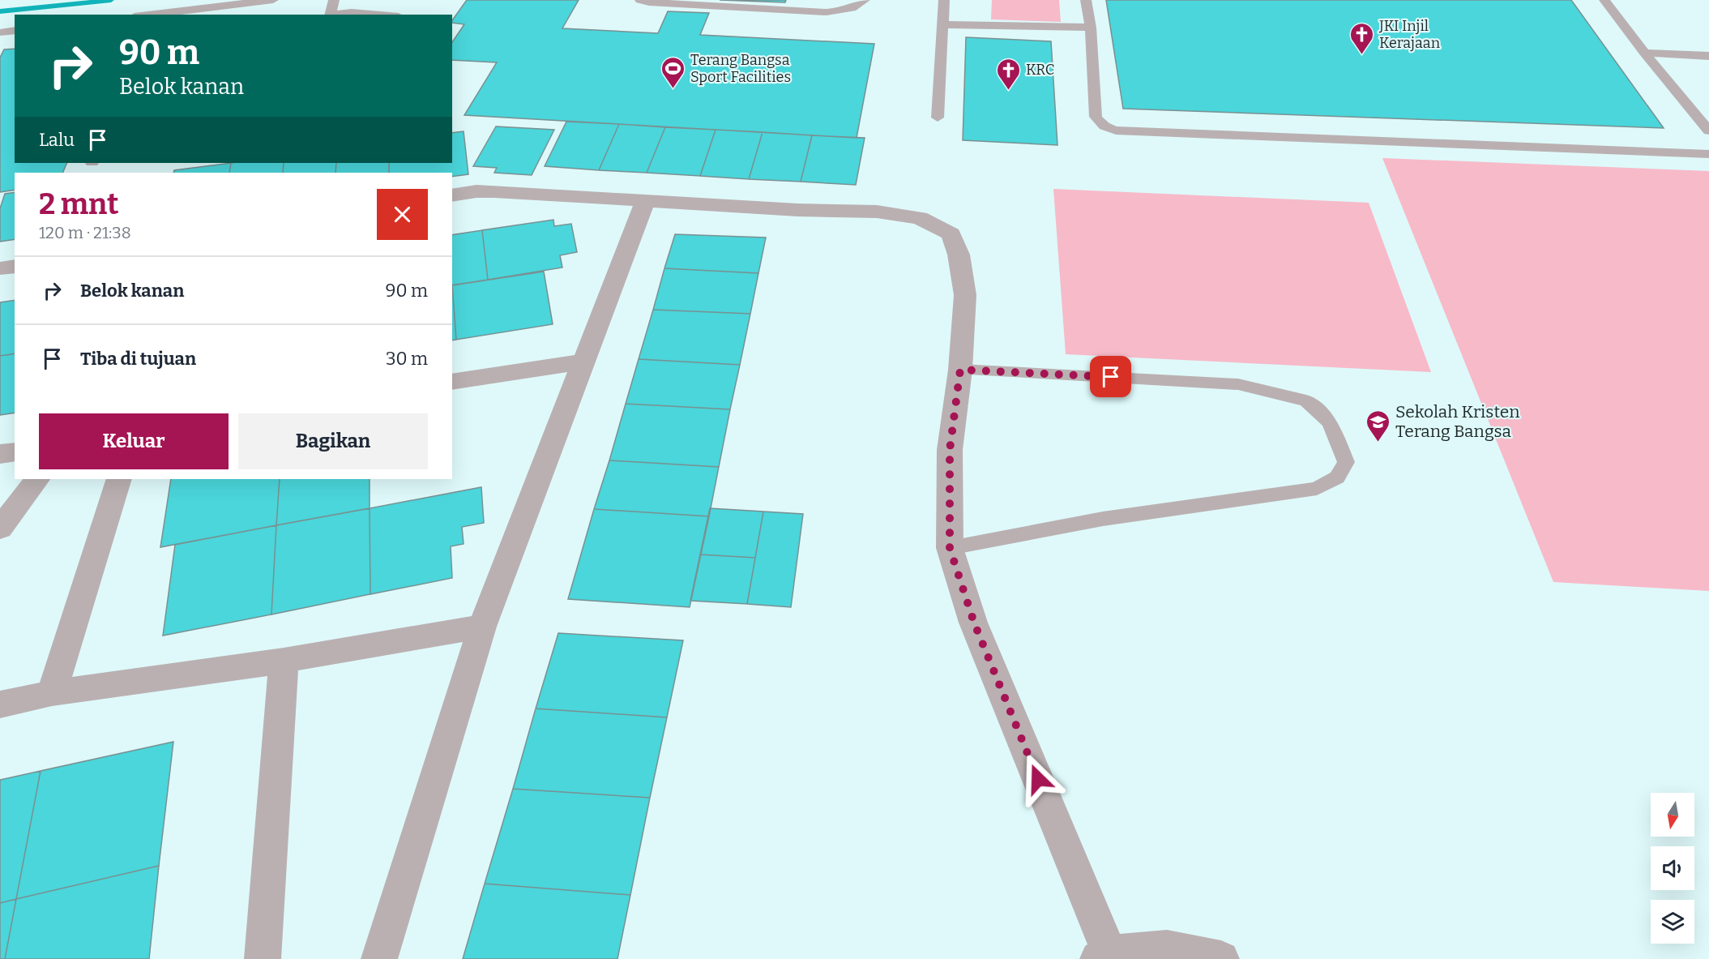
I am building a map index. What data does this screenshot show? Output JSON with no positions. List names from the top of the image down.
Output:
{
  "places": {
    "church": ["JKI Injil Kerajaan", "KRC"],
    "sports": ["Terang Bangsa Sport Facilities"],
    "school or university": ["Sekolah Kristen Terang Bangsa"]
  },
  "north": "bottom",
  "page": {
    "turn": ["90 m", "Belok kanan"],
    "then": "Lalu",
    "heading": ["2 mnt", "120 m · 21:38"],
    "list": [
      {
        "name": "Belok kanan",
        "value": "90 m"
      },
      {
        "name": "Tiba di tujuan",
        "value": "30 m"
      }
    ],
    "buttons": ["Keluar", "Bagikan"]
  }
}
